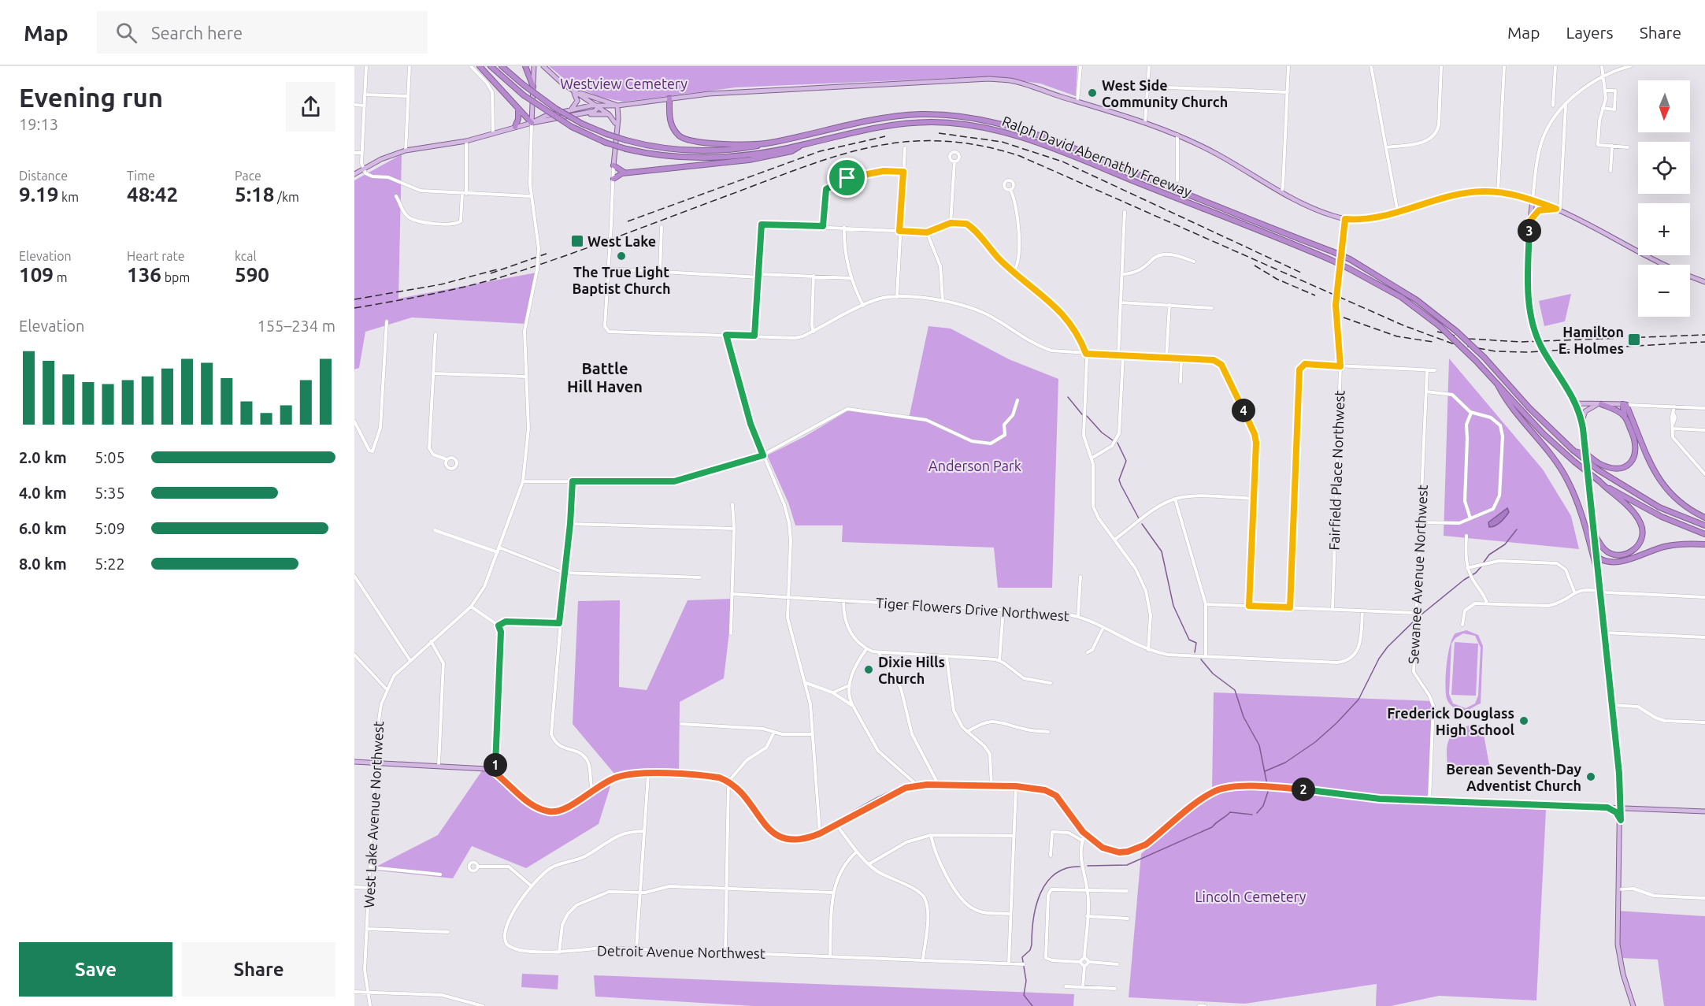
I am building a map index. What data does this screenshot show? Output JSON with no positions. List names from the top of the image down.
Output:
{
  "streets": {
    "highway": ["Ralph David Abernathy Freeway"],
    "street": [
      "Fairfield Place Northwest",
      "Sewanee Avenue Northwest",
      "Tiger Flowers Drive Northwest",
      "West Lake Avenue Northwest",
      "Detroit Avenue Northwest"
    ]
  },
  "districts": ["Battle Hill Haven"],
  "parks": ["Westview Cemetery", "Anderson Park", "Lincoln Cemetery"],
  "places": {
    "other": [
      "West Side Community Church",
      "The True Light Baptist Church",
      "Dixie Hills Church",
      "Frederick Douglass High School",
      "Berean Seventh-Day Adventist Church"
    ],
    "transit": ["West Lake", "Hamilton E. Holmes"]
  },
  "north": "bottom",
  "page": {
    "header": "Map",
    "search": "Search here",
    "nav": ["Map", "Layers", "Share"],
    "heading": ["Evening run", "19:13"],
    "map_buttons": ["+", "−"],
    "stats": [
      ["Distance", "9.19 km"],
      ["Time", "48:42"],
      ["Pace", "5:18 /km"],
      ["Elevation", "109 m"],
      ["Heart rate", "136 bpm"],
      ["kcal", "590"]
    ],
    "pins": [
      "3",
      "4",
      "1",
      "2"
    ],
    "chart": ["Elevation", "155–234 m"],
    "list": [
      {
        "name": "2.0 km",
        "note": "5:05"
      },
      {
        "name": "4.0 km",
        "note": "5:35"
      },
      {
        "name": "6.0 km",
        "note": "5:09"
      },
      {
        "name": "8.0 km",
        "note": "5:22"
      }
    ],
    "buttons": ["Save", "Share"]
  }
}
